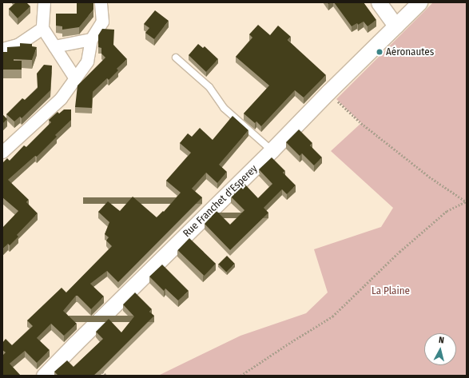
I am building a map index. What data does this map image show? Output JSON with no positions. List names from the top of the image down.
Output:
{
  "streets": {
    "street": ["Rue Franchet d'Esperey"]
  },
  "parks": ["La Plaine"],
  "places": ["Aéronautes"],
  "north": "top"
}
